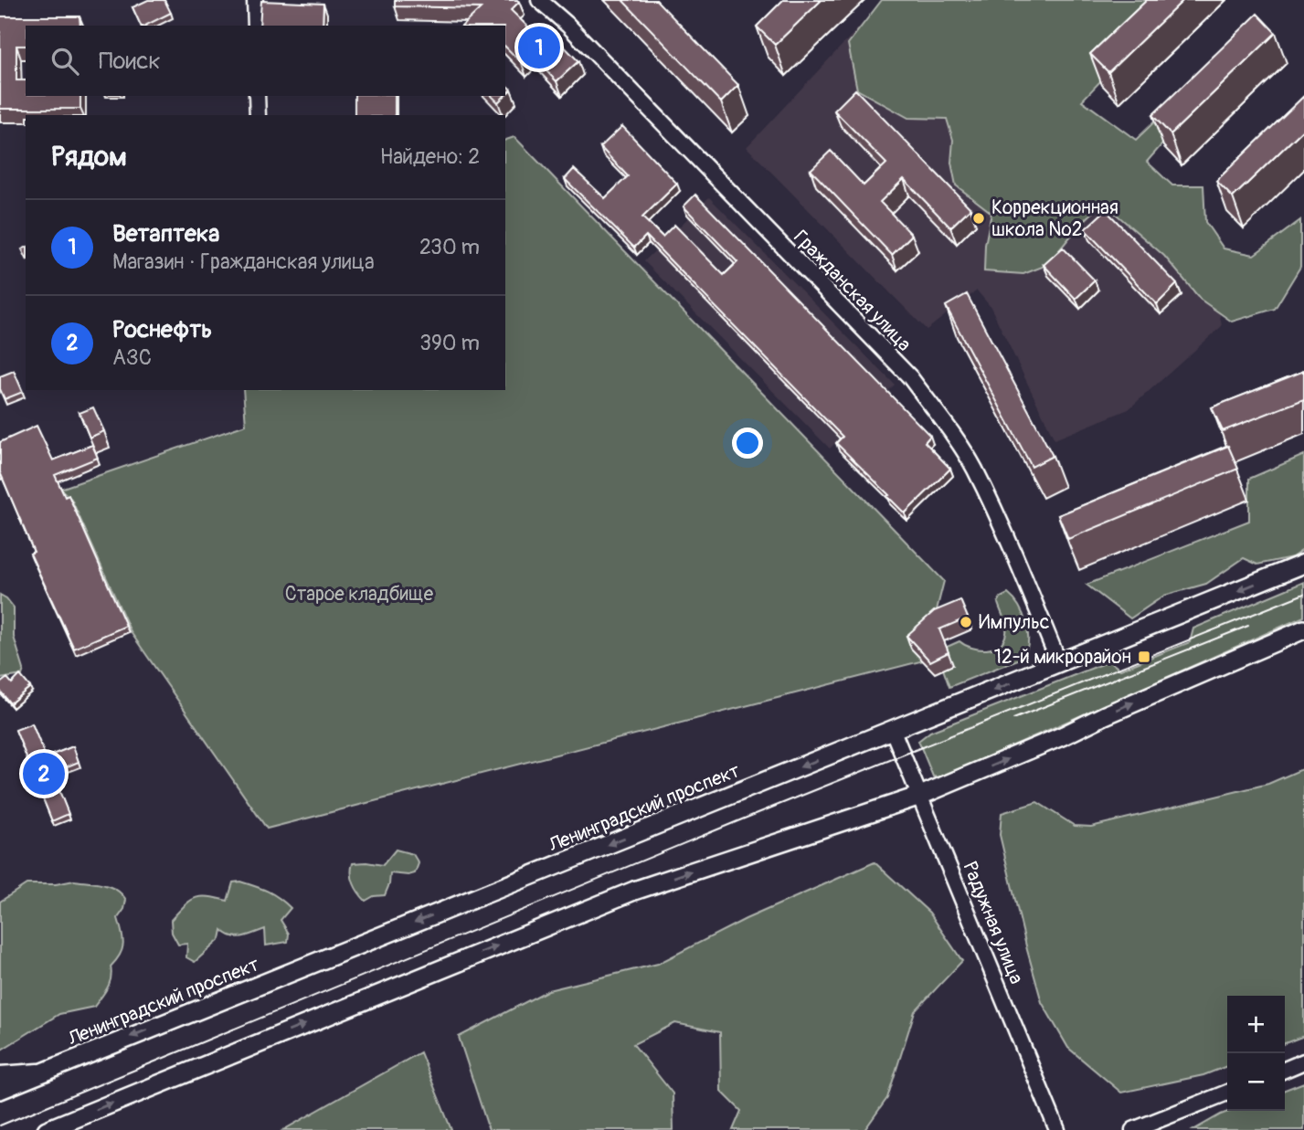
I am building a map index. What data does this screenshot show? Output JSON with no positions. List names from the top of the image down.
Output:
{
  "streets": {
    "main road": ["Ленинградский проспект"],
    "street": ["Гражданская улица", "Радужная улица"]
  },
  "crossings": [
    ["Гражданская улица", "Ленинградский проспект"],
    ["Ленинградский проспект", "Радужная улица"]
  ],
  "parks": ["Старое кладбище"],
  "places": {
    "other": ["Коррекционная школа №2", "Импульс"],
    "transit": ["12-й микрорайон"]
  },
  "page": {
    "pins": ["1", "2"],
    "search": "Поиск",
    "heading": ["Рядом", "Найдено: 2"],
    "list": [
      {
        "mark": "1",
        "name": "Ветаптека",
        "note": "Магазин · Гражданская улица",
        "value": "230 m"
      },
      {
        "mark": "2",
        "name": "Роснефть",
        "note": "АЗС",
        "value": "390 m"
      }
    ],
    "map_buttons": ["+", "−"]
  }
}
